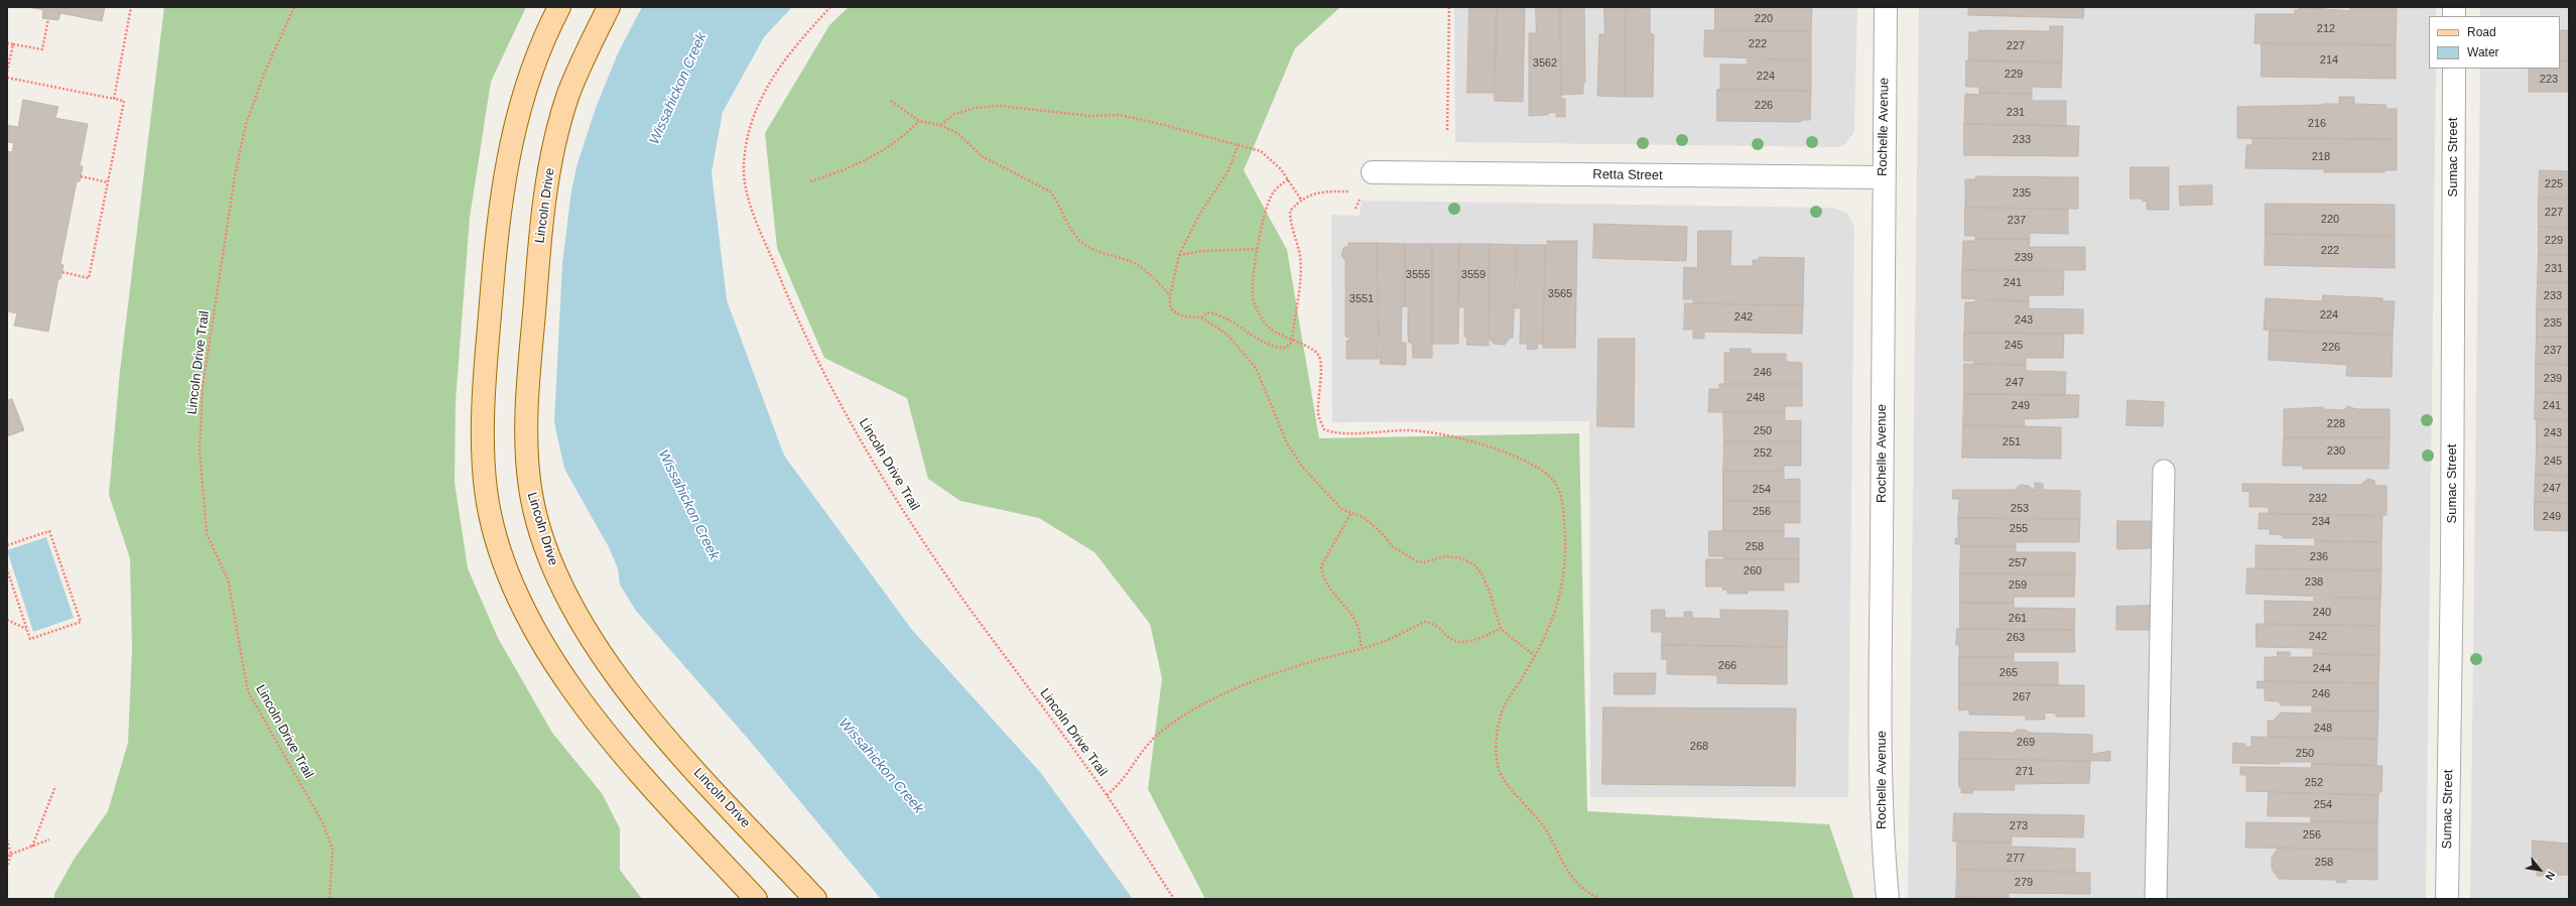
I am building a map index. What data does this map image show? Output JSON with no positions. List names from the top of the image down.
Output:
{
  "streets": {
    "main road": ["Lincoln Drive"],
    "street": ["Rochelle Avenue", "Sumac Street", "Retta Street"],
    "path": ["Lincoln Drive Trail"]
  },
  "crossings": [
    ["Rochelle Avenue", "Retta Street"]
  ],
  "water": ["Wissahickon Creek"],
  "house_numbers": [
    "220",
    "212",
    "222",
    "227",
    "214",
    "3562",
    "229",
    "224",
    "223",
    "226",
    "231",
    "216",
    "233",
    "218",
    "225",
    "235",
    "227",
    "220",
    "237",
    "229",
    "222",
    "239",
    "231",
    "3555",
    "3559",
    "241",
    "3565",
    "233",
    "3551",
    "224",
    "242",
    "243",
    "235",
    "245",
    "226",
    "237",
    "246",
    "239",
    "247",
    "248",
    "249",
    "241",
    "228",
    "250",
    "243",
    "251",
    "230",
    "252",
    "245",
    "247",
    "254",
    "232",
    "253",
    "256",
    "249",
    "234",
    "255",
    "258",
    "236",
    "257",
    "260",
    "238",
    "259",
    "240",
    "261",
    "242",
    "263",
    "266",
    "244",
    "265",
    "246",
    "267",
    "248",
    "269",
    "268",
    "250",
    "271",
    "252",
    "254",
    "273",
    "256",
    "277",
    "258",
    "279"
  ],
  "legend": ["Road", "Water"],
  "north": "bottom right"
}
